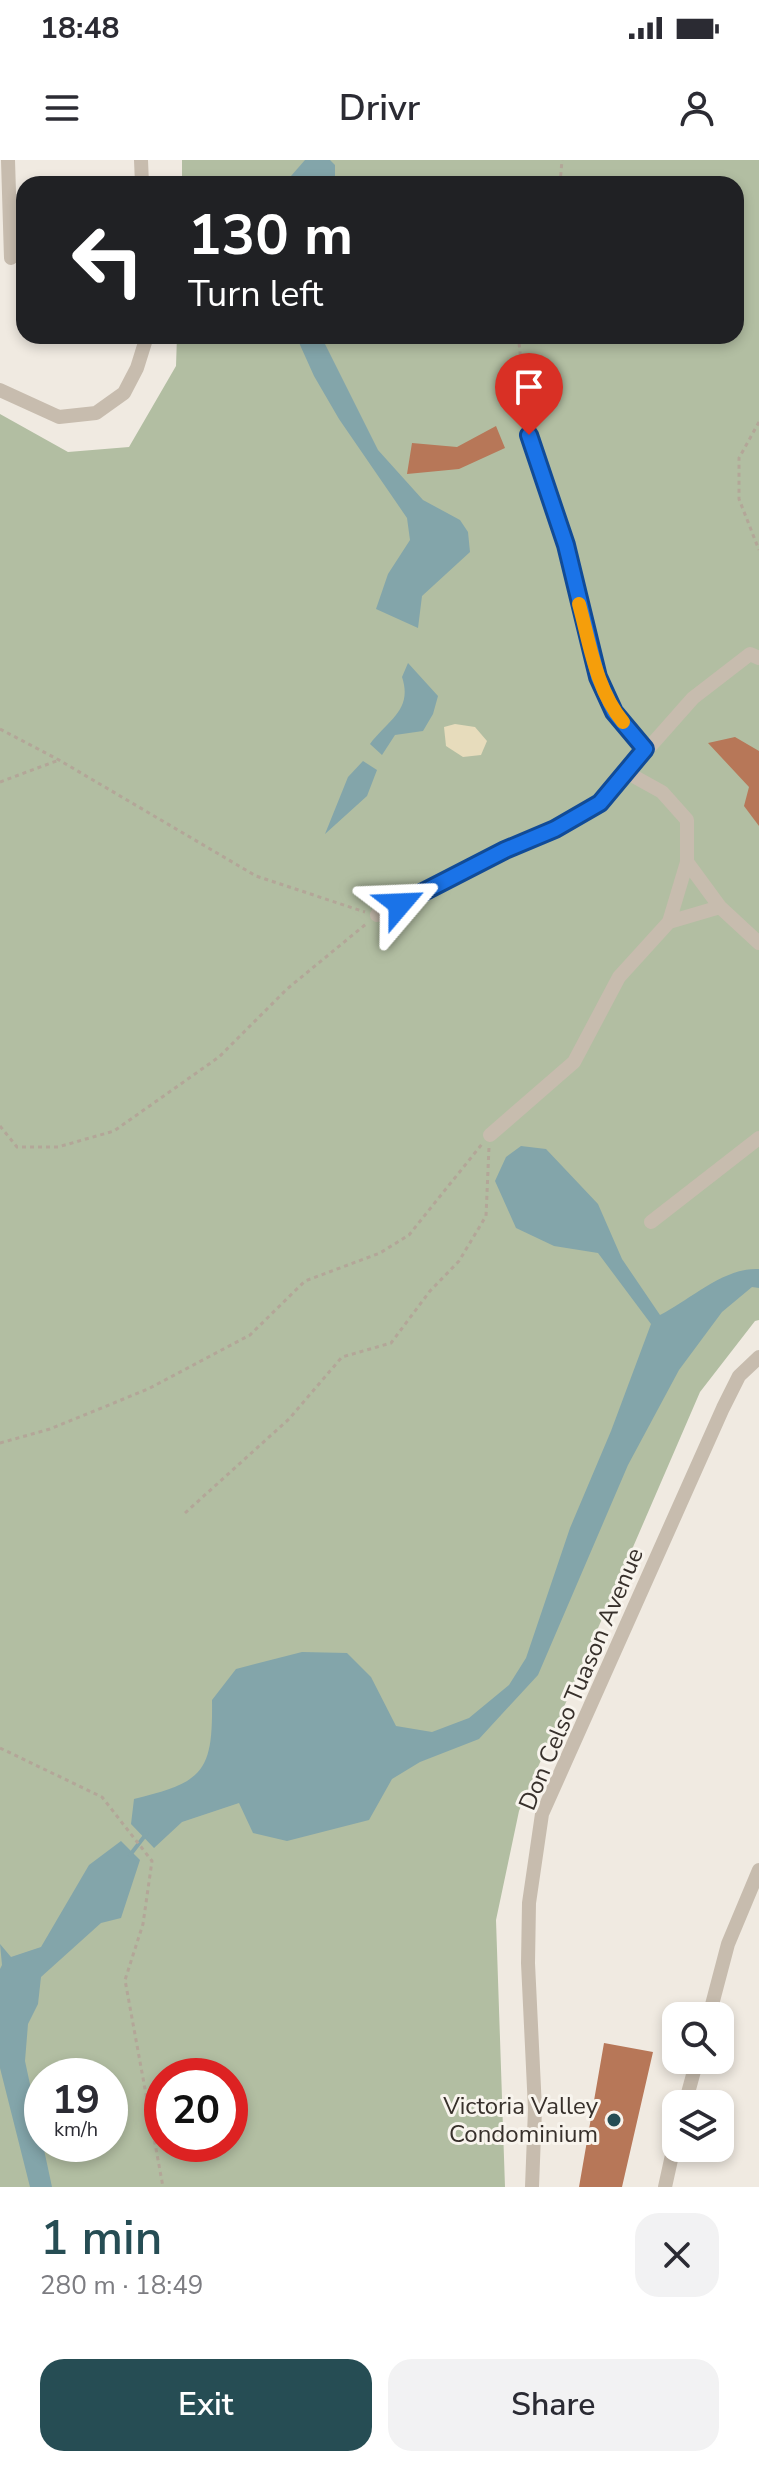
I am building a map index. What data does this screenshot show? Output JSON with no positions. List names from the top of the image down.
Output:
{
  "streets": {
    "street": ["Don Celso Tuason Avenue"]
  },
  "places": ["Victoria Valley Condominium"],
  "page": {
    "status": "18:48",
    "header": "Drivr",
    "turn": ["130 m", "Turn left"],
    "speed": "19 km/h",
    "limit": "20",
    "heading": ["1 min", "280 m · 18:49"],
    "buttons": ["Exit", "Share"]
  }
}
